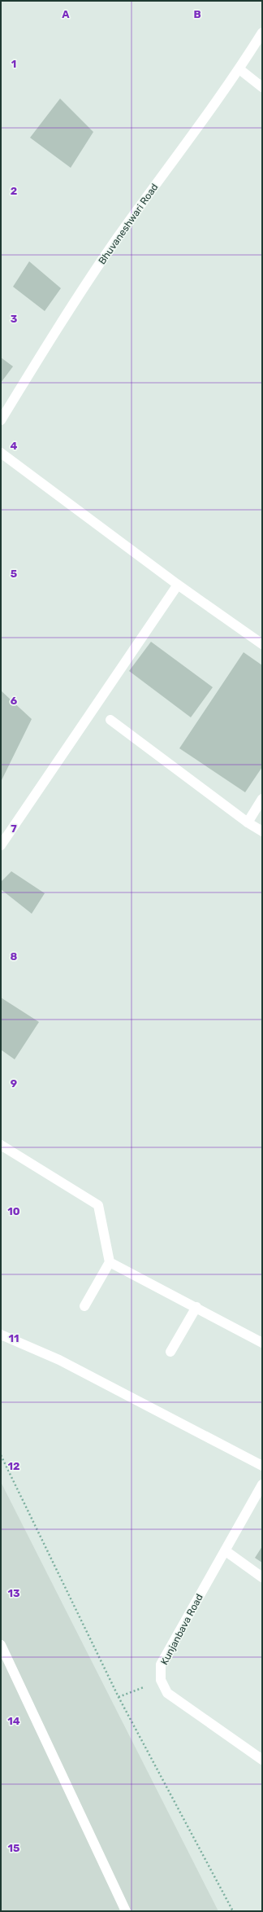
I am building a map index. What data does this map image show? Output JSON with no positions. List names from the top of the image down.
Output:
{
  "streets": {
    "street": ["Bhuvaneshwari Road", "Kunjanbava Road"]
  },
  "grid": {
    "columns": ["A", "B"],
    "rows": [
      "1",
      "2",
      "3",
      "4",
      "5",
      "6",
      "7",
      "8",
      "9",
      "10",
      "11",
      "12",
      "13",
      "14",
      "15"
    ]
  }
}
